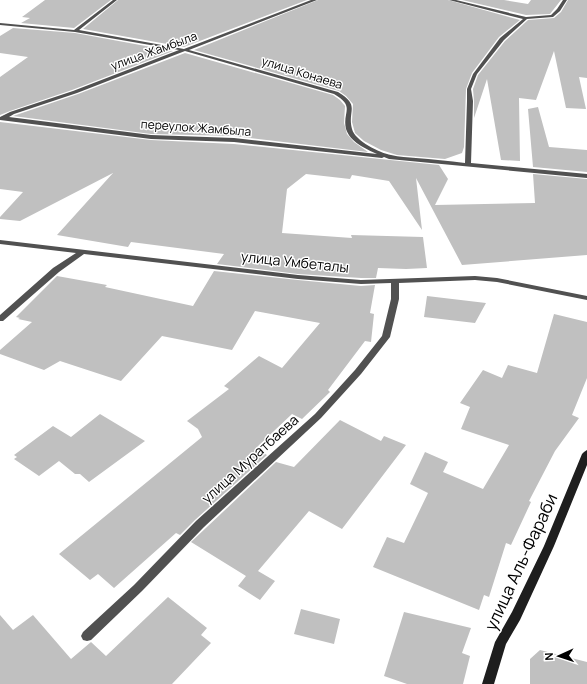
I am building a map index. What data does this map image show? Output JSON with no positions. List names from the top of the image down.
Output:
{
  "streets": {
    "street": [
      "улица Жамбыла",
      "улица Конаева",
      "переулок Жамбыла",
      "улица Умбеталы",
      "улица Муратбаева",
      "улица Аль-Фараби"
    ]
  },
  "crossings": [
    ["улица Жамбыла", "улица Конаева"],
    ["улица Жамбыла", "переулок Жамбыла"],
    ["улица Конаева", "переулок Жамбыла"],
    ["улица Умбеталы", "улица Муратбаева"]
  ],
  "north": "left"
}
